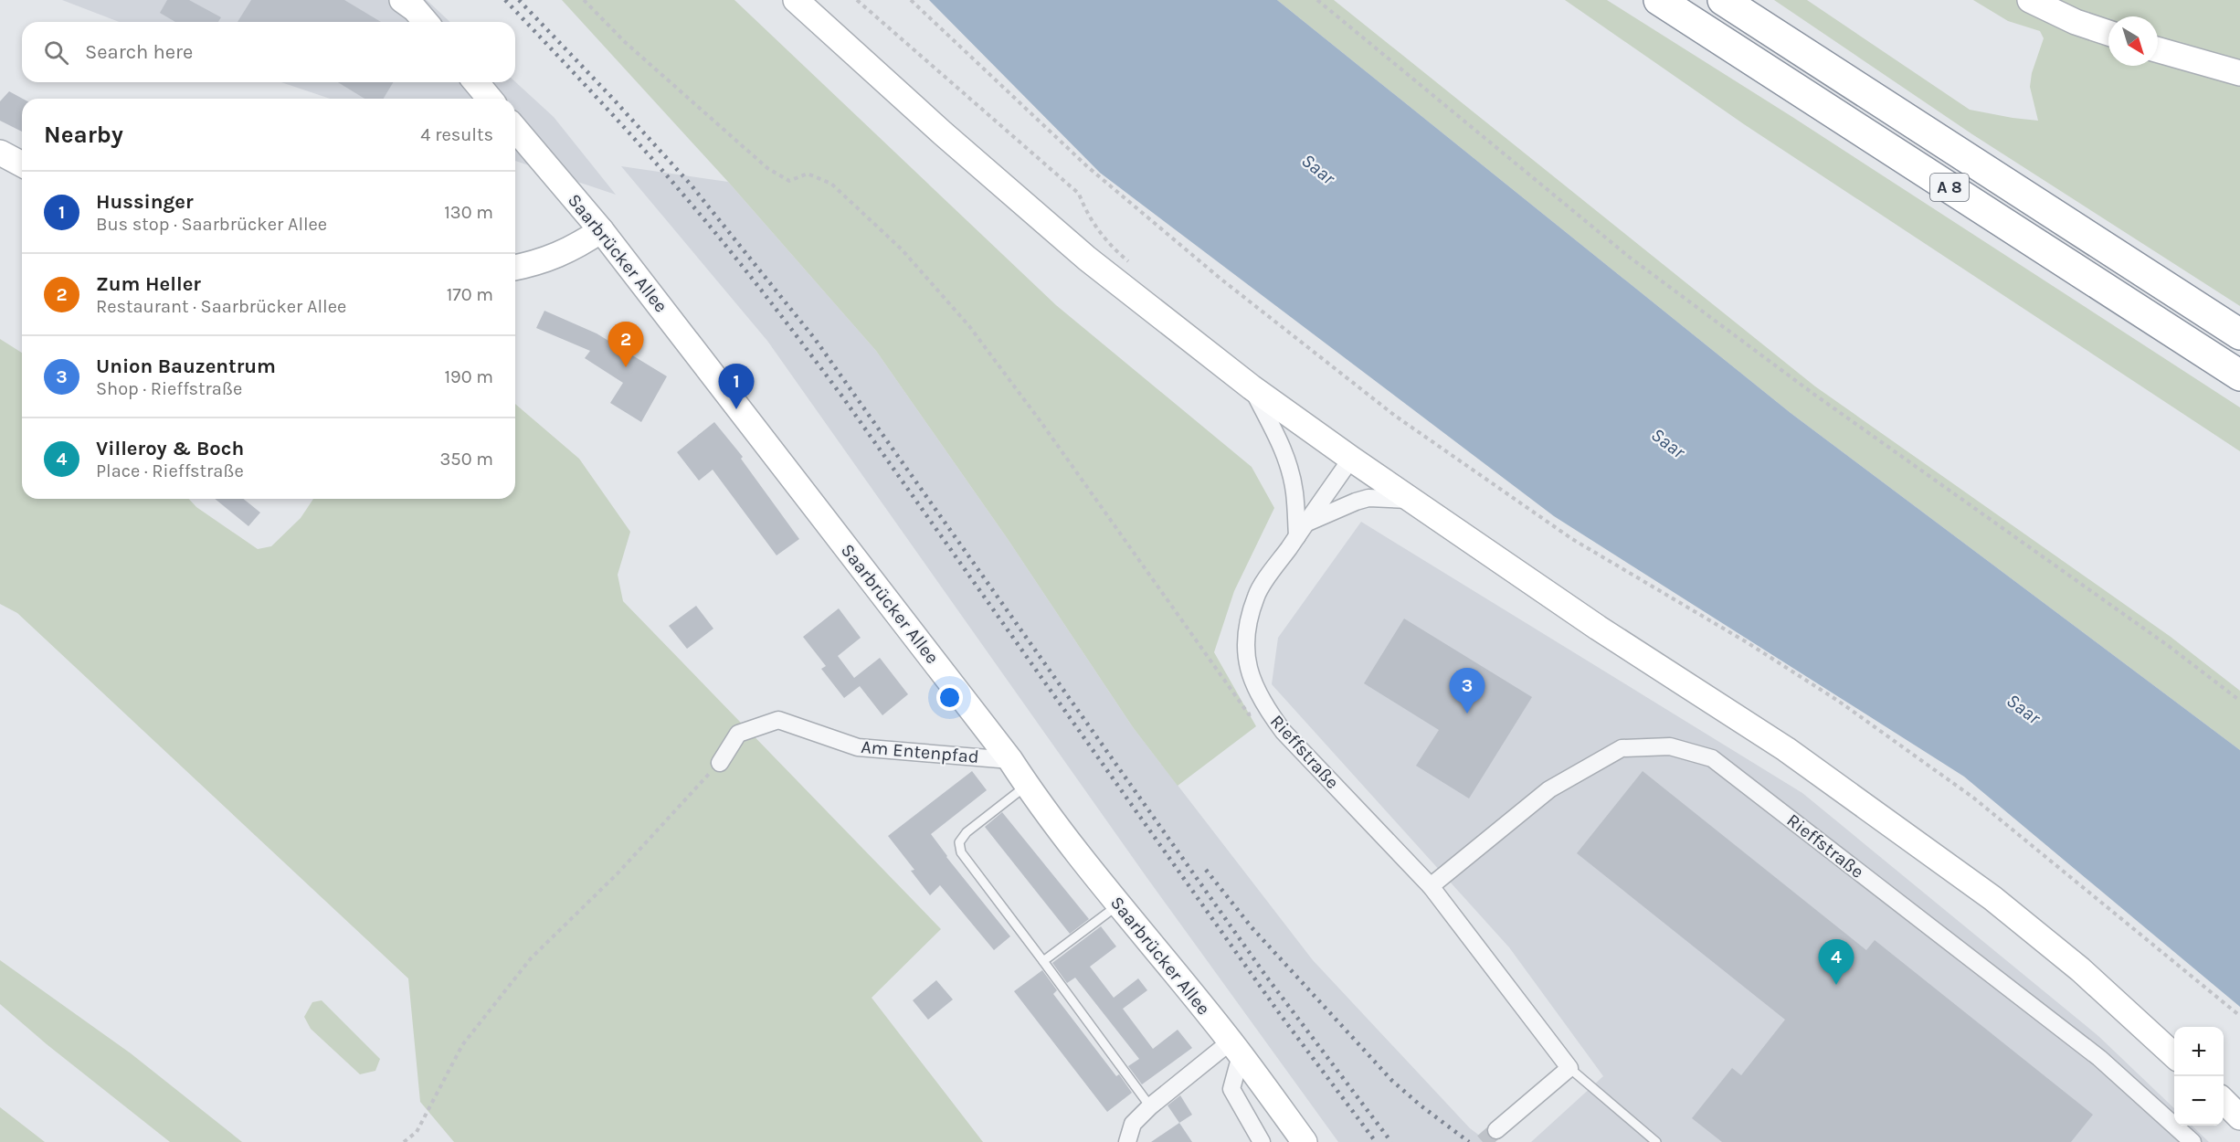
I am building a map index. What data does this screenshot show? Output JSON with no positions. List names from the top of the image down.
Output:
{
  "streets": {
    "highway": ["A 8"],
    "main road": ["Saarbrücker Allee"],
    "street": ["Am Entenpfad", "Rieffstraße"]
  },
  "crossings": [
    ["Saarbrücker Allee", "Am Entenpfad"]
  ],
  "water": ["Saar"],
  "north": "bottom right",
  "page": {
    "search": "Search here",
    "heading": ["Nearby", "4 results"],
    "list": [
      {
        "mark": "1",
        "name": "Hussinger",
        "note": "Bus stop · Saarbrücker Allee",
        "value": "130 m"
      },
      {
        "mark": "2",
        "name": "Zum Heller",
        "note": "Restaurant · Saarbrücker Allee",
        "value": "170 m"
      },
      {
        "mark": "3",
        "name": "Union Bauzentrum",
        "note": "Shop · Rieffstraße",
        "value": "190 m"
      },
      {
        "mark": "4",
        "name": "Villeroy & Boch",
        "note": "Place · Rieffstraße",
        "value": "350 m"
      }
    ],
    "pins": [
      "2",
      "1",
      "3",
      "4"
    ],
    "map_buttons": ["+", "−"]
  }
}
